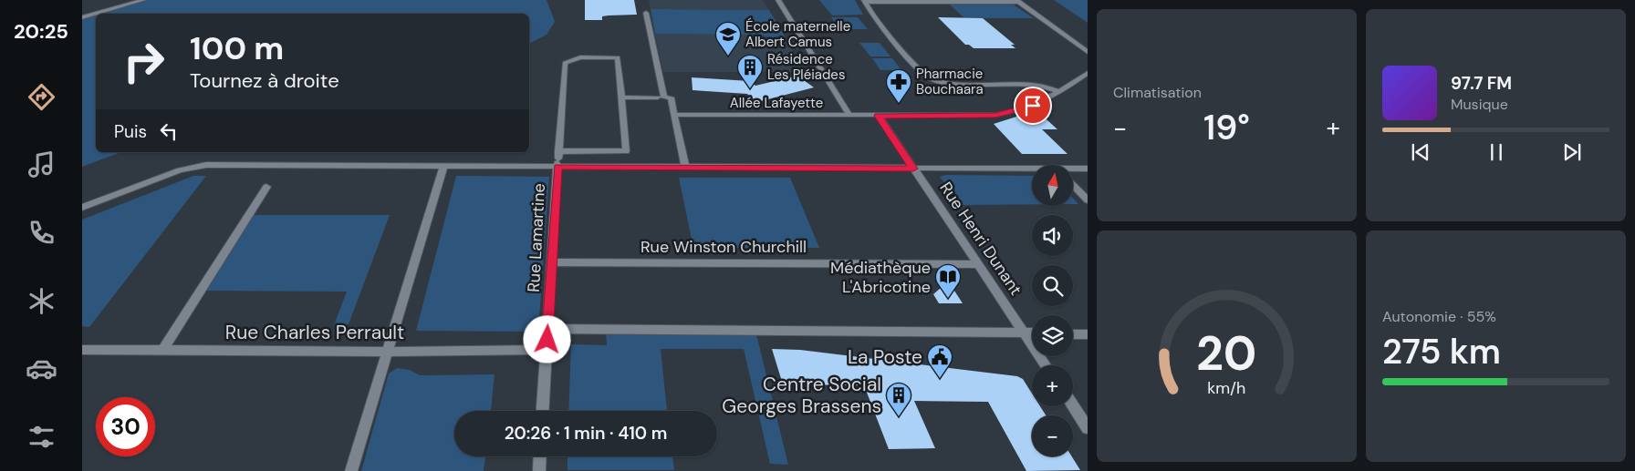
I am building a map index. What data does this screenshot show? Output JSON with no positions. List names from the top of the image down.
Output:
{
  "streets": {
    "street": [
      "Allée Lafayette",
      "Rue Lamartine",
      "Rue Henri Dunant",
      "Rue Winston Churchill",
      "Rue Charles Perrault"
    ]
  },
  "crossings": [
    ["Allée Lafayette", "Rue Henri Dunant"],
    ["Rue Lamartine", "Rue Winston Churchill"],
    ["Rue Lamartine", "Rue Charles Perrault"],
    ["Rue Henri Dunant", "Rue Winston Churchill"]
  ],
  "places": {
    "school or university": ["École maternelle Albert Camus"],
    "building": ["Résidence Les Pléiades", "Centre Social Georges Brassens"],
    "pharmacy": ["Pharmacie Bouchaara"],
    "library": ["Médiathèque L'Abricotine"],
    "public building": ["La Poste"]
  },
  "north": "top",
  "page": {
    "tabs": "20:25",
    "tile": [
      "Climatisation",
      ["Autonomie · 55%", "275 km"]
    ],
    "turn": ["100 m", "Tournez à droite"],
    "song": ["97.7 FM", "Musique"],
    "then": "Puis",
    "heat": ["−", "19°", "+"],
    "map_buttons": ["+", "−"],
    "limit": "30",
    "trip": "20:26 · 1 min · 410 m",
    "gauge": ["20", "km/h"]
  }
}
